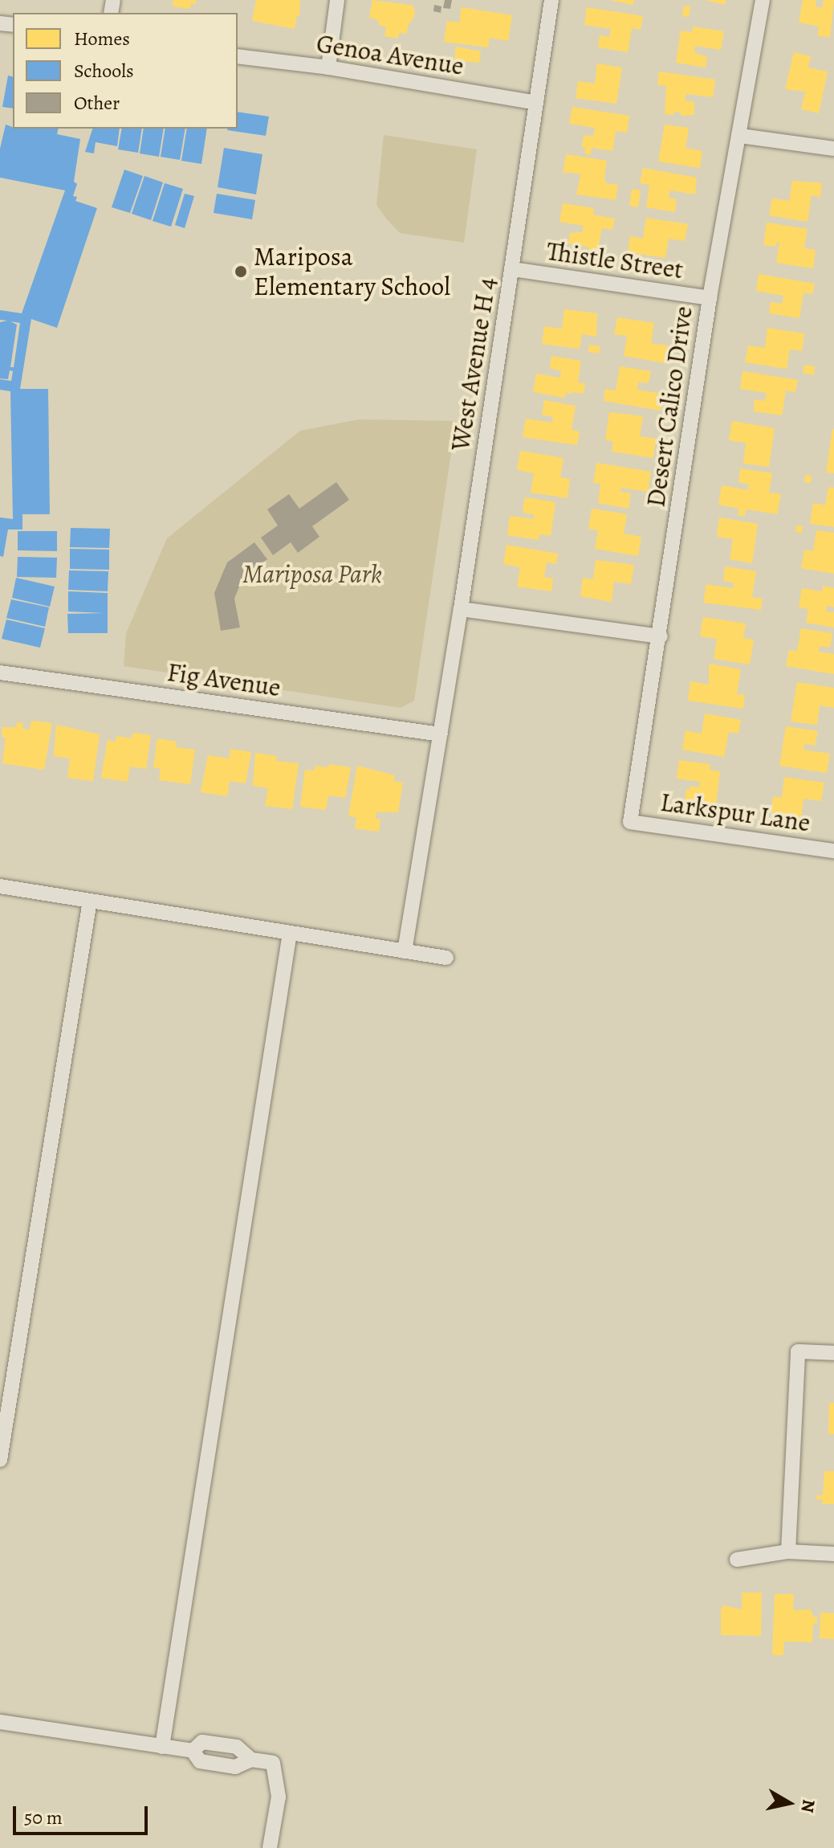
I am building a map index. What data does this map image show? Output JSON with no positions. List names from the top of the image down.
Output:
{
  "streets": {
    "street": [
      "Genoa Avenue",
      "Thistle Street",
      "West Avenue H 4",
      "Desert Calico Drive",
      "Fig Avenue",
      "Larkspur Lane"
    ]
  },
  "crossings": [
    ["Genoa Avenue", "West Avenue H 4"],
    ["Thistle Street", "West Avenue H 4"],
    ["Thistle Street", "Desert Calico Drive"],
    ["West Avenue H 4", "Fig Avenue"],
    ["Desert Calico Drive", "Larkspur Lane"]
  ],
  "parks": ["Mariposa Park"],
  "places": ["Mariposa Elementary School"],
  "legend": ["Homes", "Schools", "Other"],
  "scale_bar": "50 m",
  "north": "right"
}
